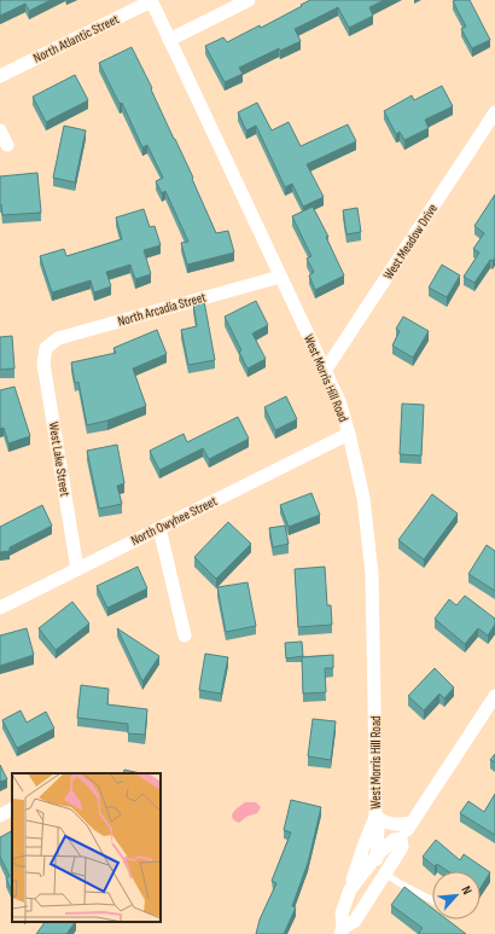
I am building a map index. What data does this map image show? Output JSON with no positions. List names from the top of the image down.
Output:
{
  "streets": {
    "street": [
      "North Atlantic Street",
      "West Meadow Drive",
      "North Arcadia Street",
      "West Morris Hill Road",
      "West Lake Street",
      "North Owyhee Street"
    ]
  },
  "crossings": [
    ["North Atlantic Street", "West Morris Hill Road"],
    ["West Meadow Drive", "West Morris Hill Road"],
    ["North Arcadia Street", "West Morris Hill Road"],
    ["North Arcadia Street", "West Lake Street"],
    ["West Morris Hill Road", "North Owyhee Street"],
    ["West Lake Street", "North Owyhee Street"]
  ],
  "north": "top right"
}
